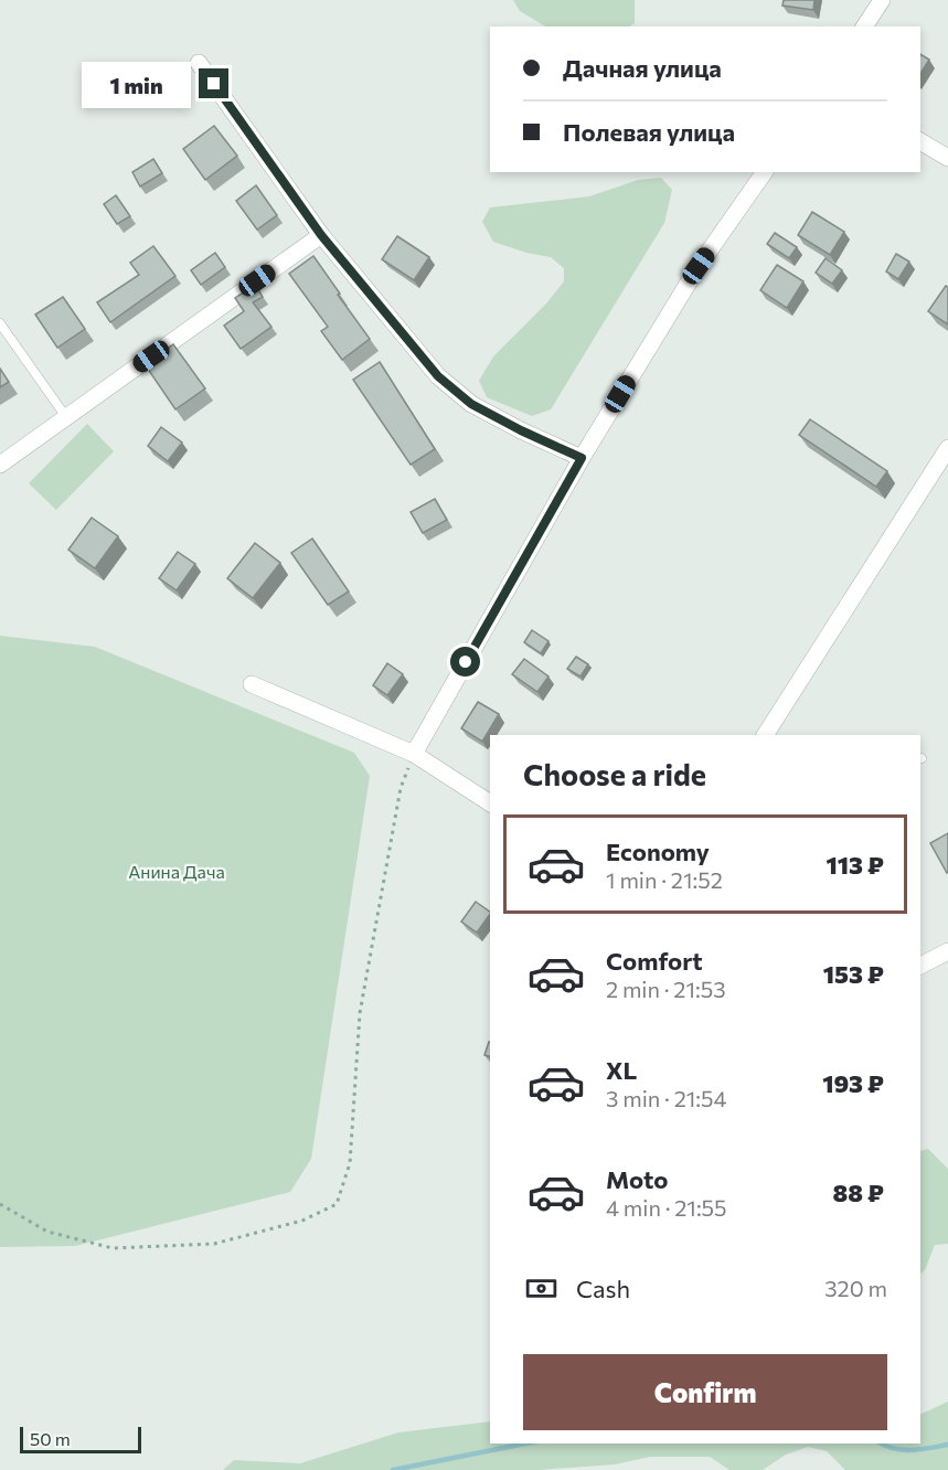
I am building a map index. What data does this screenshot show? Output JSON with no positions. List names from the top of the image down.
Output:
{
  "parks": ["Анина Дача"],
  "scale_bar": "50 m",
  "page": {
    "banner": ["Дачная улица", "Полевая улица"],
    "bubble": "1 min",
    "heading": "Choose a ride",
    "list": [
      {
        "name": "Economy",
        "note": "1 min · 21:52",
        "value": "113 ₽"
      },
      {
        "name": "Comfort",
        "note": "2 min · 21:53",
        "value": "153 ₽"
      },
      {
        "name": "XL",
        "note": "3 min · 21:54",
        "value": "193 ₽"
      },
      {
        "name": "Moto",
        "note": "4 min · 21:55",
        "value": "88 ₽"
      }
    ],
    "pay": ["Cash", "320 m"],
    "buttons": "Confirm",
    "scale": "50 m"
  }
}
